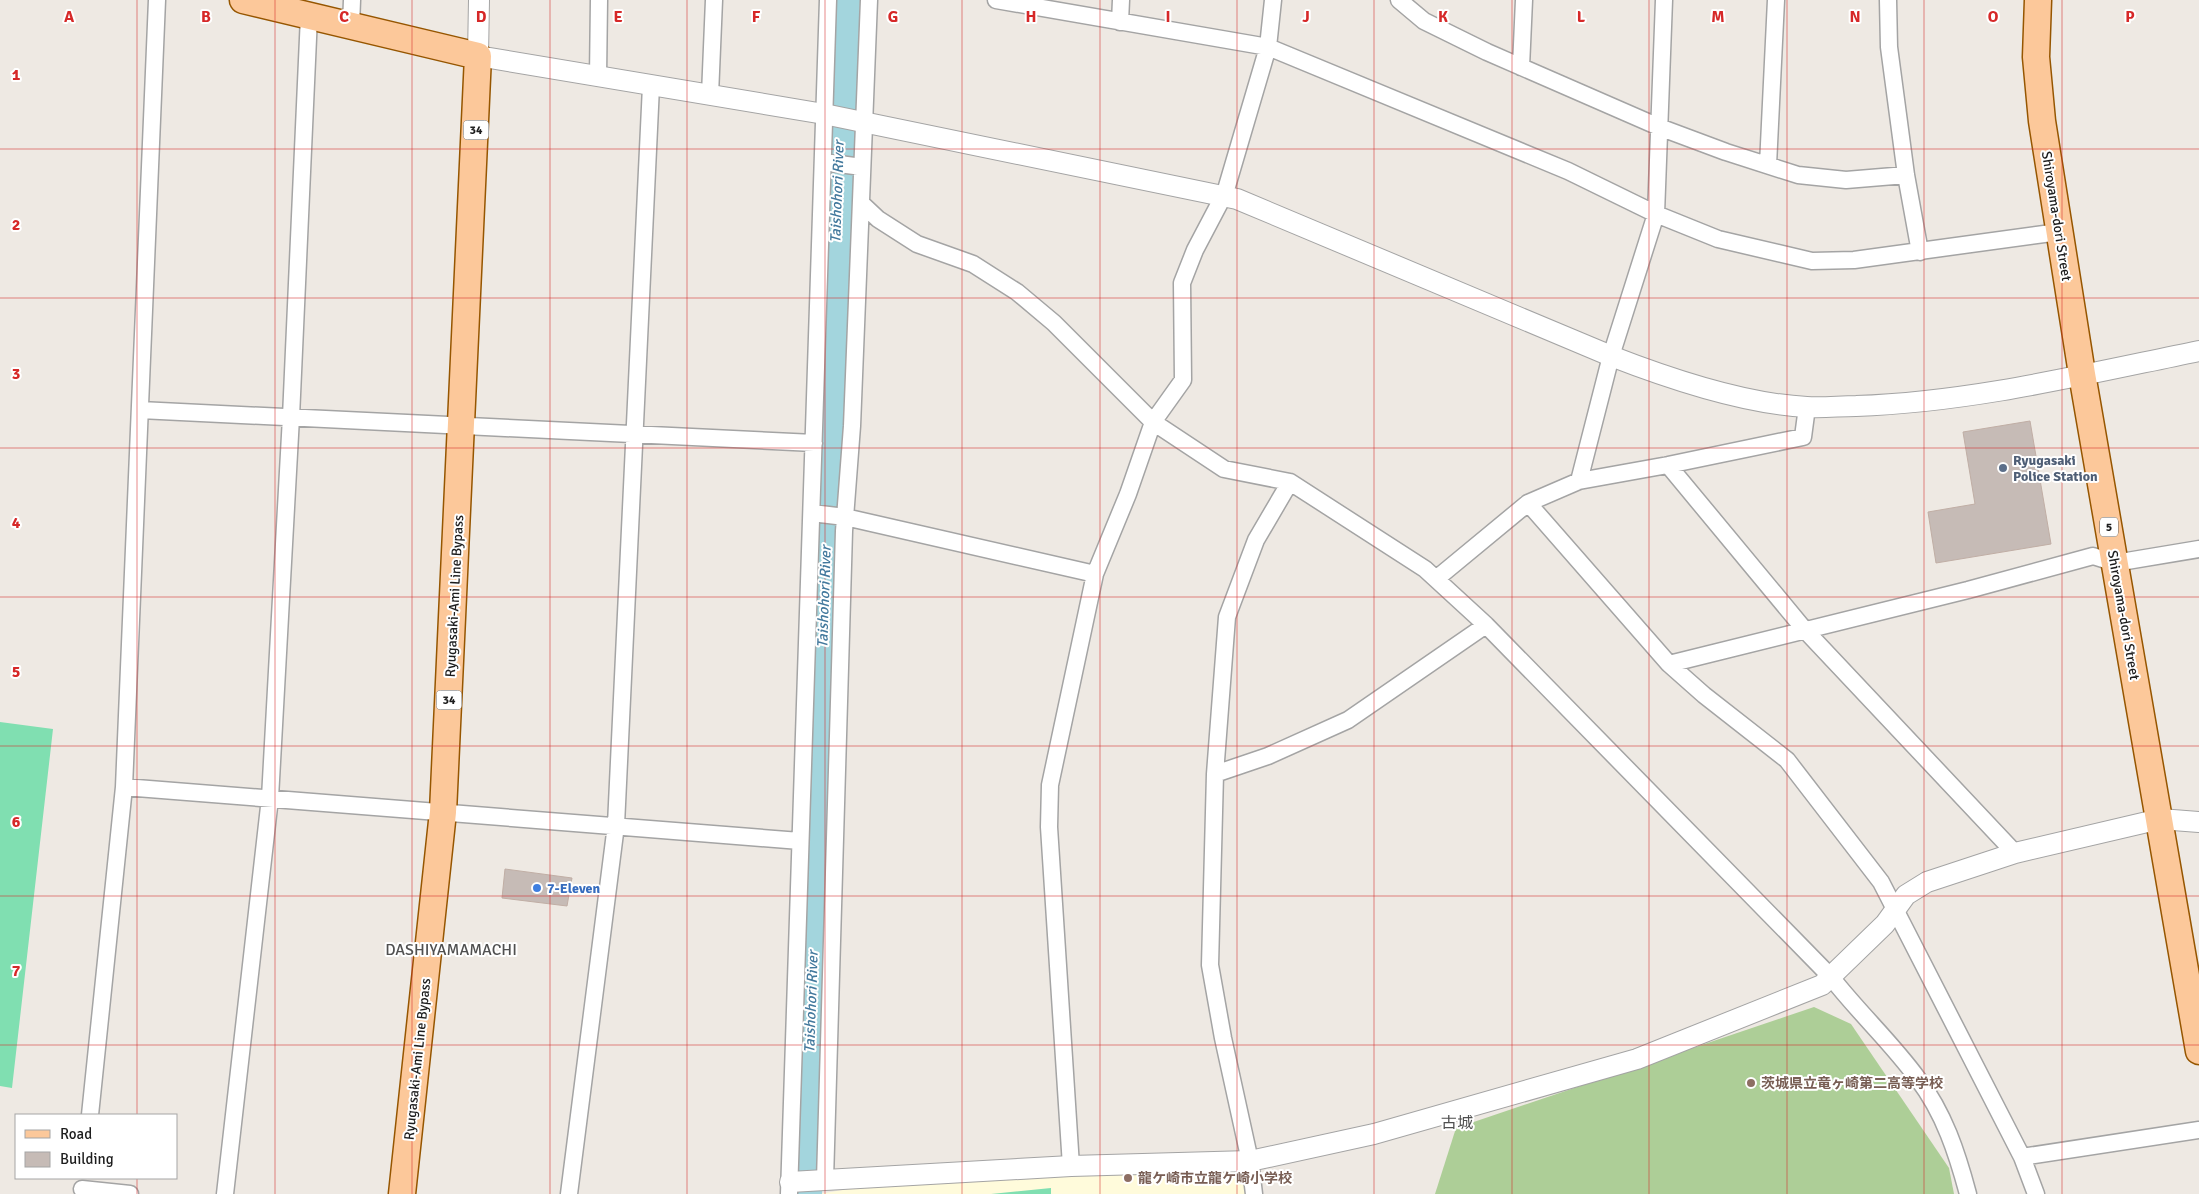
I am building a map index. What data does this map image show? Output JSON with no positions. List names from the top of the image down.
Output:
{
  "streets": {
    "main road": [
      "34",
      "Shiroyama-dori Street",
      "5",
      "Ryugasaki-Ami Line Bypass"
    ]
  },
  "districts": ["DASHIYAMAMACHI", "古城"],
  "water": ["Taishohori River"],
  "places": [
    "Ryugasaki Police Station",
    "7-Eleven",
    "茨城県立竜ヶ崎第二高等学校",
    "龍ケ崎市立龍ケ崎小学校"
  ],
  "legend": ["Road", "Building"],
  "grid": {
    "columns": [
      "A",
      "B",
      "C",
      "D",
      "E",
      "F",
      "G",
      "H",
      "I",
      "J",
      "K",
      "L",
      "M",
      "N",
      "O",
      "P"
    ],
    "rows": [
      "1",
      "2",
      "3",
      "4",
      "5",
      "6",
      "7"
    ]
  }
}
